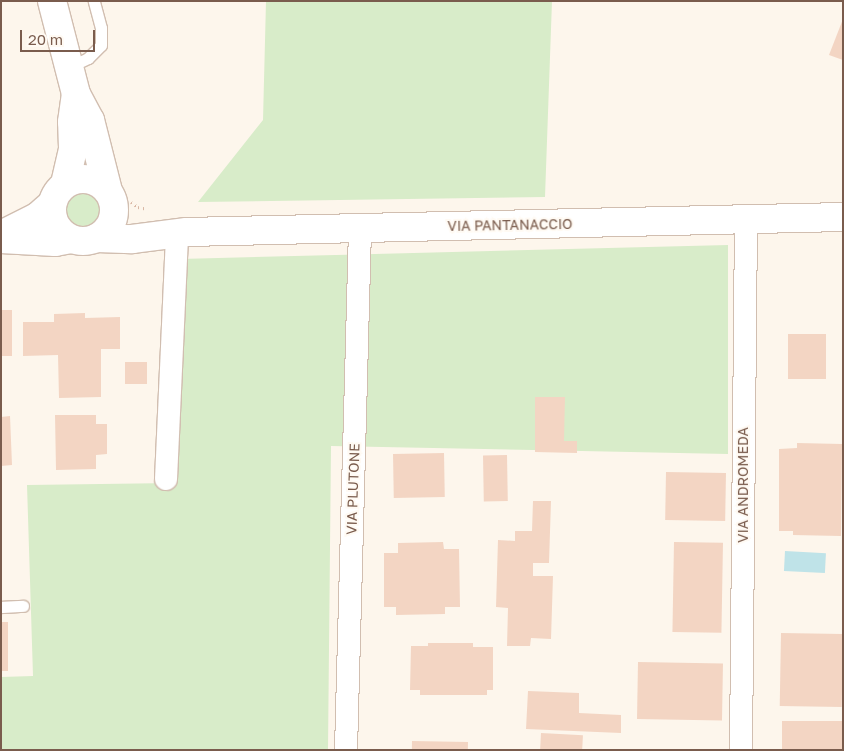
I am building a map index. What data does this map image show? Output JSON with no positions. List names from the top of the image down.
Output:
{
  "streets": {
    "street": ["VIA PANTANACCIO", "VIA ANDROMEDA", "VIA PLUTONE"]
  },
  "crossings": [
    ["VIA PANTANACCIO", "VIA ANDROMEDA"],
    ["VIA PANTANACCIO", "VIA PLUTONE"]
  ],
  "scale_bar": "20 m"
}
